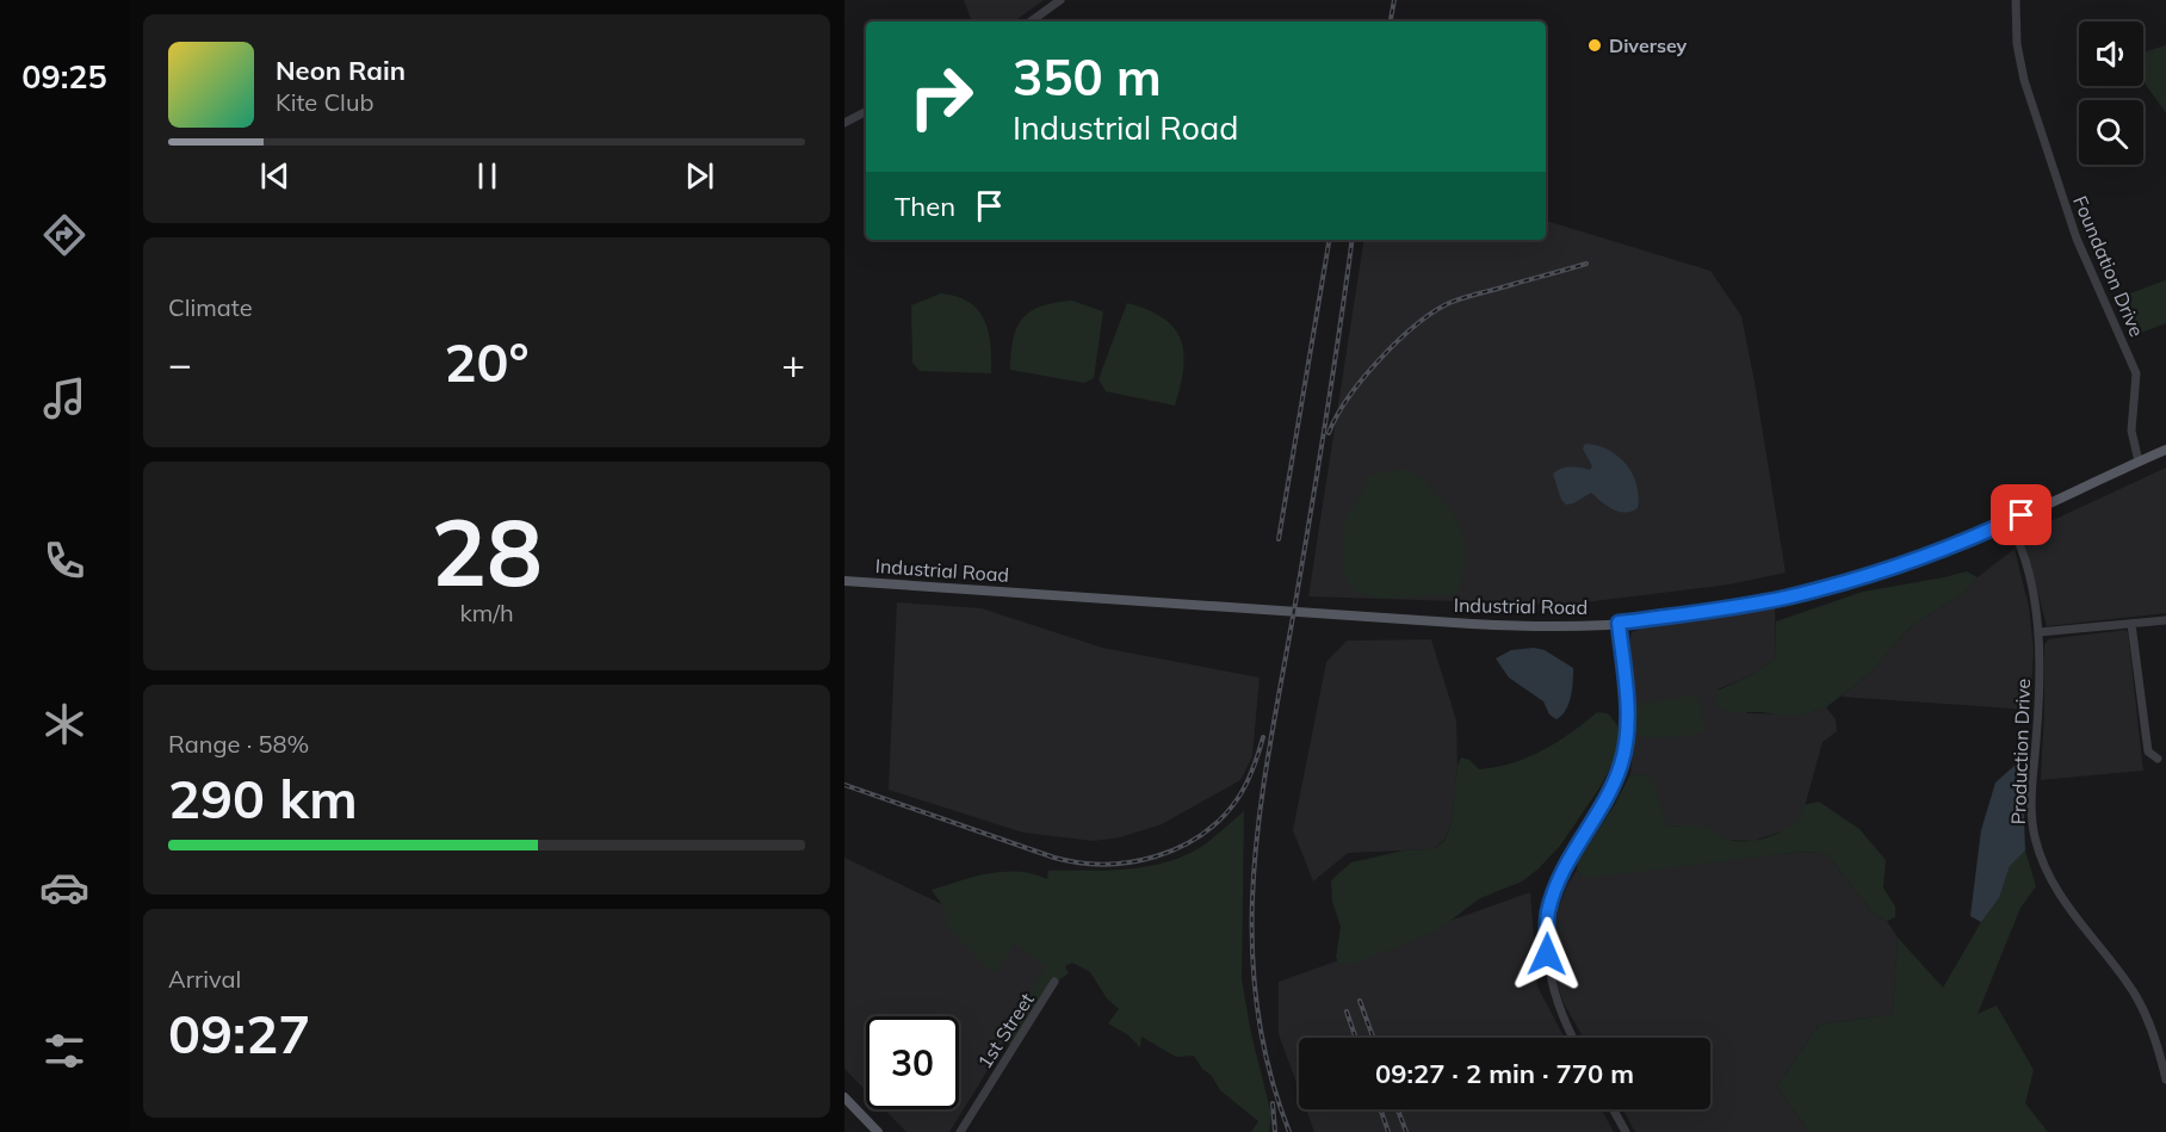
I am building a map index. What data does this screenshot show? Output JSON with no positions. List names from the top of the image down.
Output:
{
  "streets": {
    "main road": ["Industrial Road"],
    "street": ["Foundation Drive", "Production Drive", "1st Street"]
  },
  "crossings": [
    ["Foundation Drive", "Industrial Road"],
    ["Industrial Road", "Production Drive"]
  ],
  "places": ["Diversey"],
  "page": {
    "tabs": "09:25",
    "turn": ["350 m", "Industrial Road"],
    "song": ["Neon Rain", "Kite Club"],
    "then": "Then",
    "tile": [
      "Climate",
      ["28", "km/h"],
      ["Range · 58%", "290 km"],
      ["Arrival", "09:27"]
    ],
    "heat": ["−", "20°", "+"],
    "limit": "30",
    "trip": "09:27 · 2 min · 770 m"
  }
}
